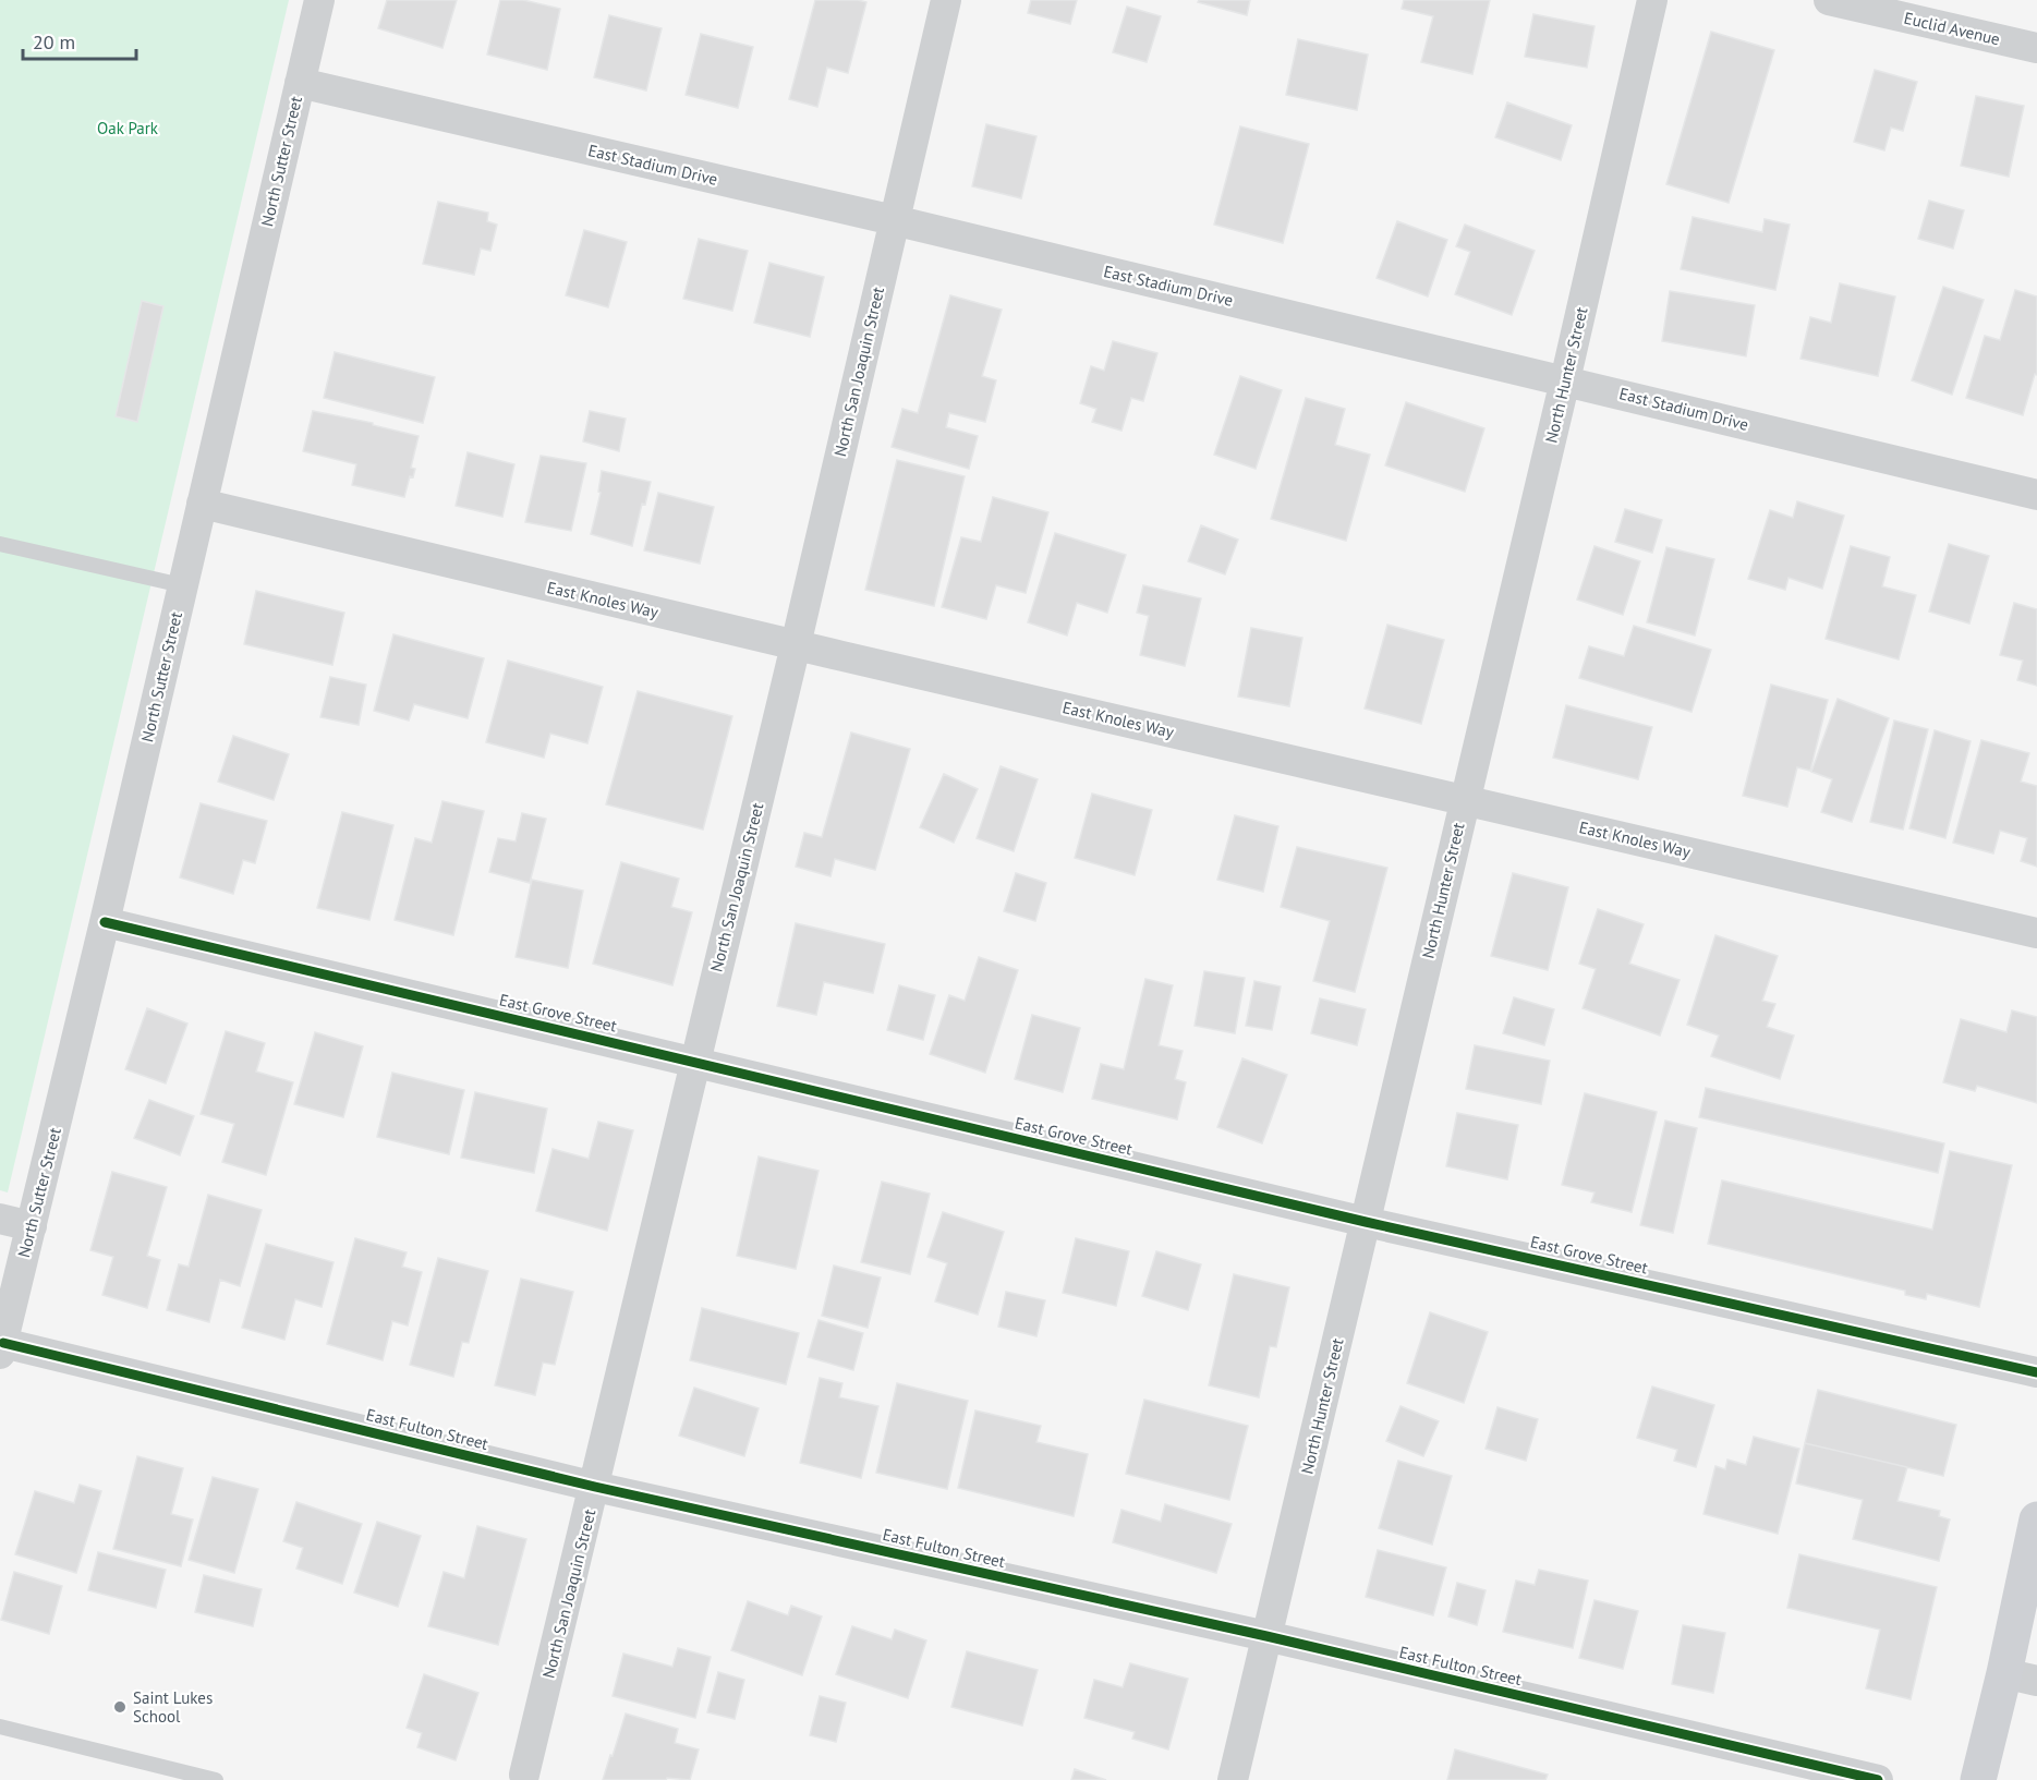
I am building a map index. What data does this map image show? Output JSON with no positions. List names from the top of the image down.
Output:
{
  "streets": {
    "street": [
      "Euclid Avenue",
      "North Sutter Street",
      "East Stadium Drive",
      "North San Joaquin Street",
      "North Hunter Street",
      "East Knoles Way",
      "East Grove Street",
      "East Fulton Street"
    ]
  },
  "crossings": [
    ["North Sutter Street", "East Stadium Drive"],
    ["North Sutter Street", "East Knoles Way"],
    ["North Sutter Street", "East Grove Street"],
    ["North Sutter Street", "East Fulton Street"],
    ["East Stadium Drive", "North San Joaquin Street"],
    ["East Stadium Drive", "North Hunter Street"],
    ["North San Joaquin Street", "East Knoles Way"],
    ["North San Joaquin Street", "East Grove Street"],
    ["North San Joaquin Street", "East Fulton Street"],
    ["North Hunter Street", "East Knoles Way"],
    ["North Hunter Street", "East Grove Street"],
    ["North Hunter Street", "East Fulton Street"]
  ],
  "parks": ["Oak Park"],
  "places": ["Saint Lukes School"],
  "scale_bar": "20 m"
}
